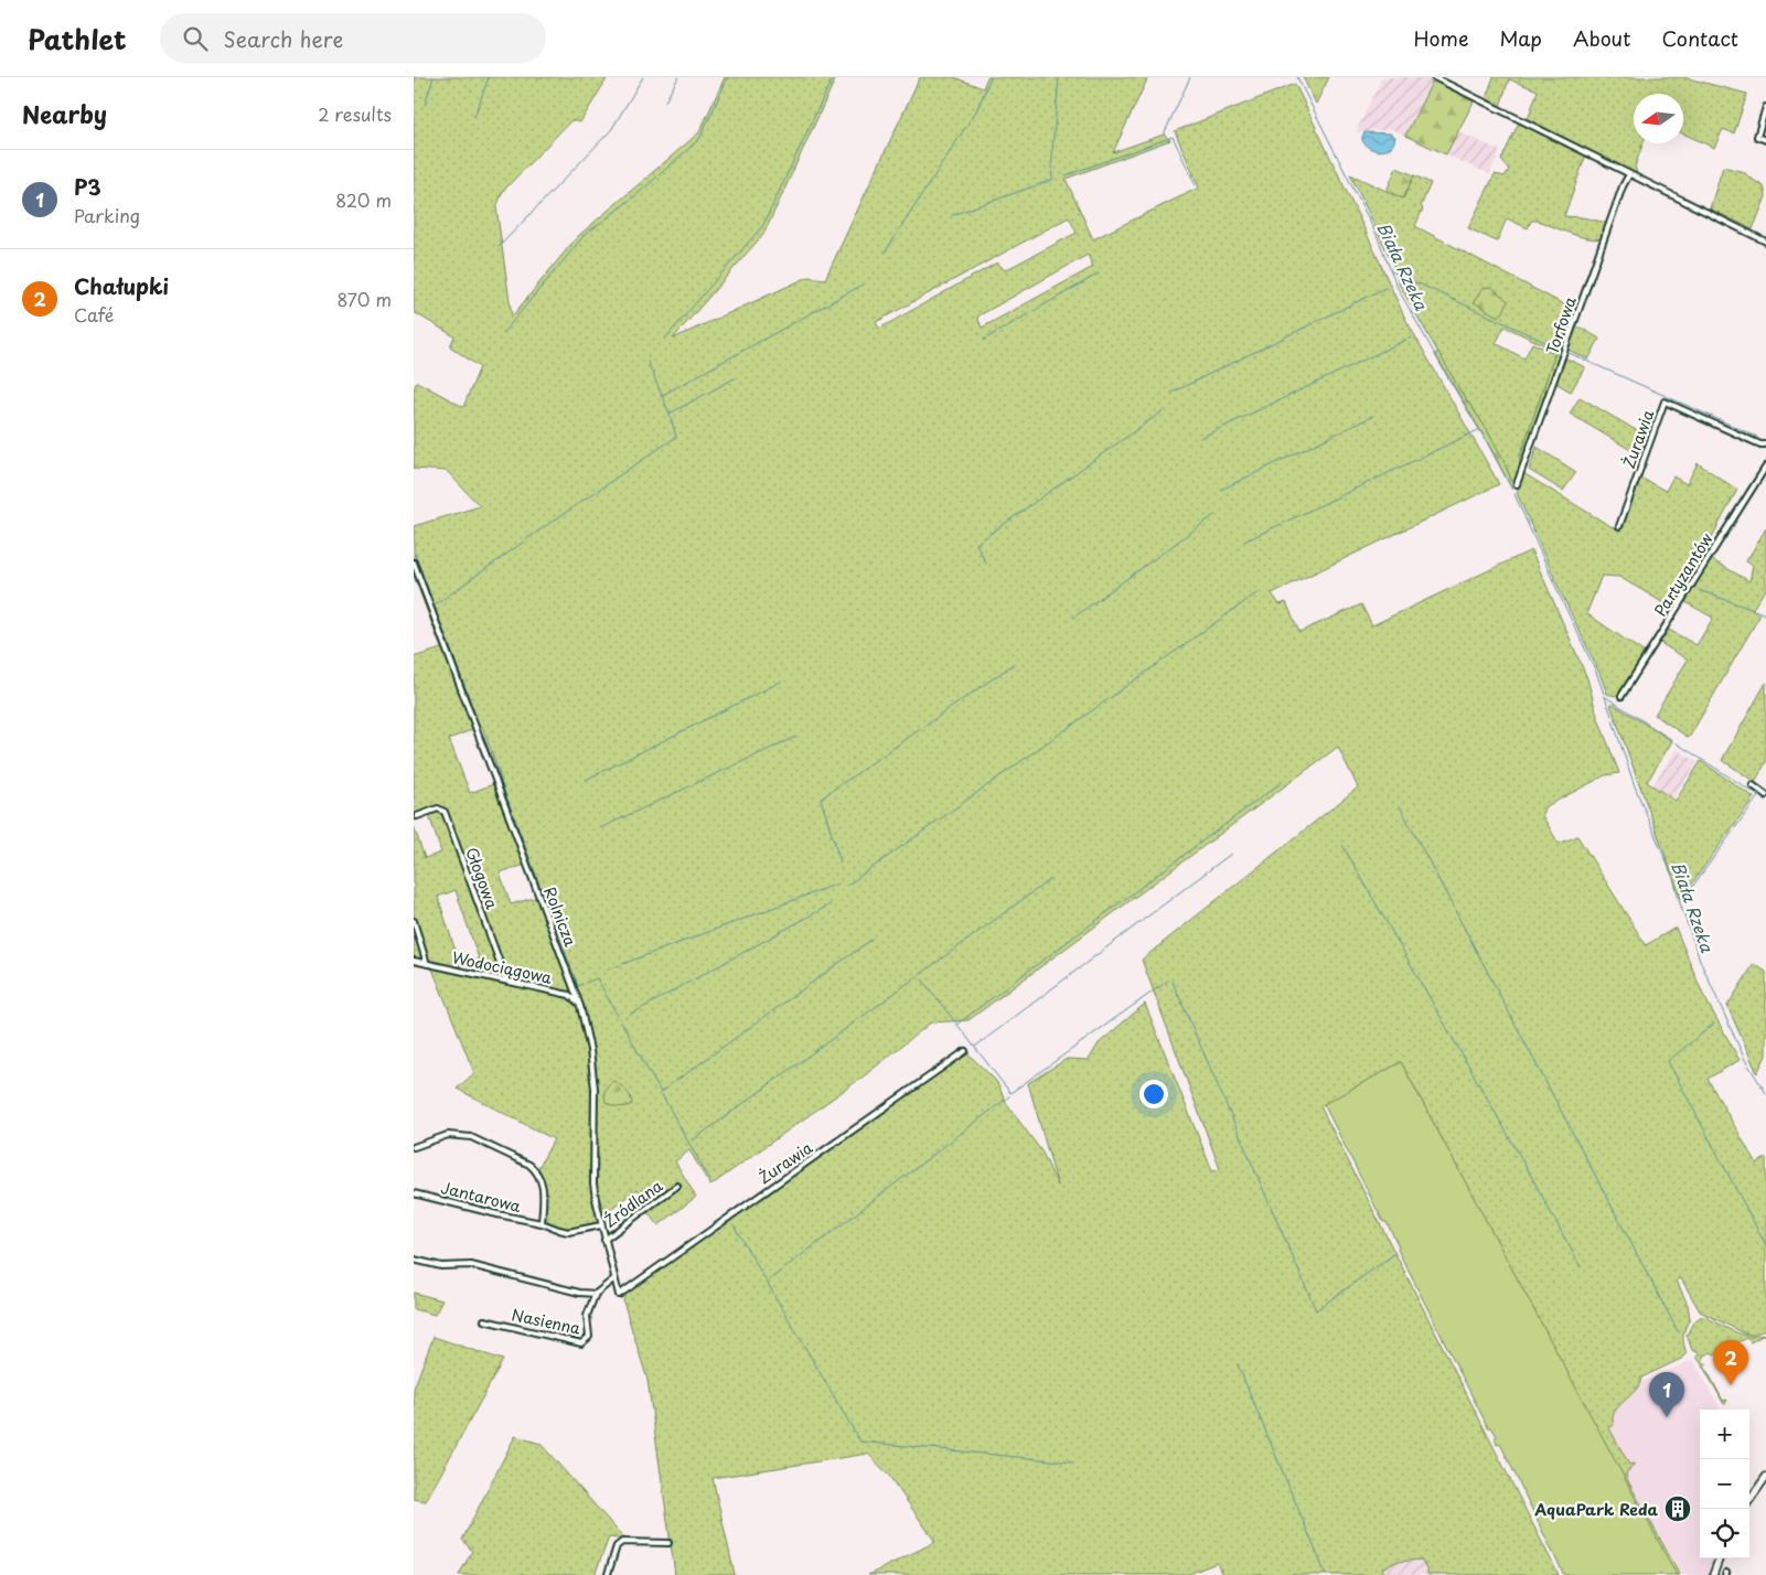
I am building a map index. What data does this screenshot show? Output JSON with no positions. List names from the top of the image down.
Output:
{
  "streets": {
    "street": [
      "Torfowa",
      "Żurawia",
      "Partyzantów",
      "Głogowa",
      "Rolnicza",
      "Wodociągowa",
      "Jantarowa",
      "Źródlana",
      "Nasienna"
    ]
  },
  "crossings": [
    ["Żurawia", "Rolnicza"],
    ["Głogowa", "Wodociągowa"],
    ["Rolnicza", "Wodociągowa"],
    ["Rolnicza", "Jantarowa"],
    ["Rolnicza", "Źródlana"]
  ],
  "water": ["Biała Rzeka"],
  "places": {
    "building": ["AquaPark Reda"]
  },
  "north": "left",
  "page": {
    "header": "Pathlet",
    "search": "Search here",
    "nav": [
      "Home",
      "Map",
      "About",
      "Contact"
    ],
    "heading": ["Nearby", "2 results"],
    "list": [
      {
        "mark": "1",
        "name": "P3",
        "note": "Parking",
        "value": "820 m"
      },
      {
        "mark": "2",
        "name": "Chałupki",
        "note": "Café",
        "value": "870 m"
      }
    ],
    "pins": ["2", "1"],
    "map_buttons": ["+", "−"]
  }
}
